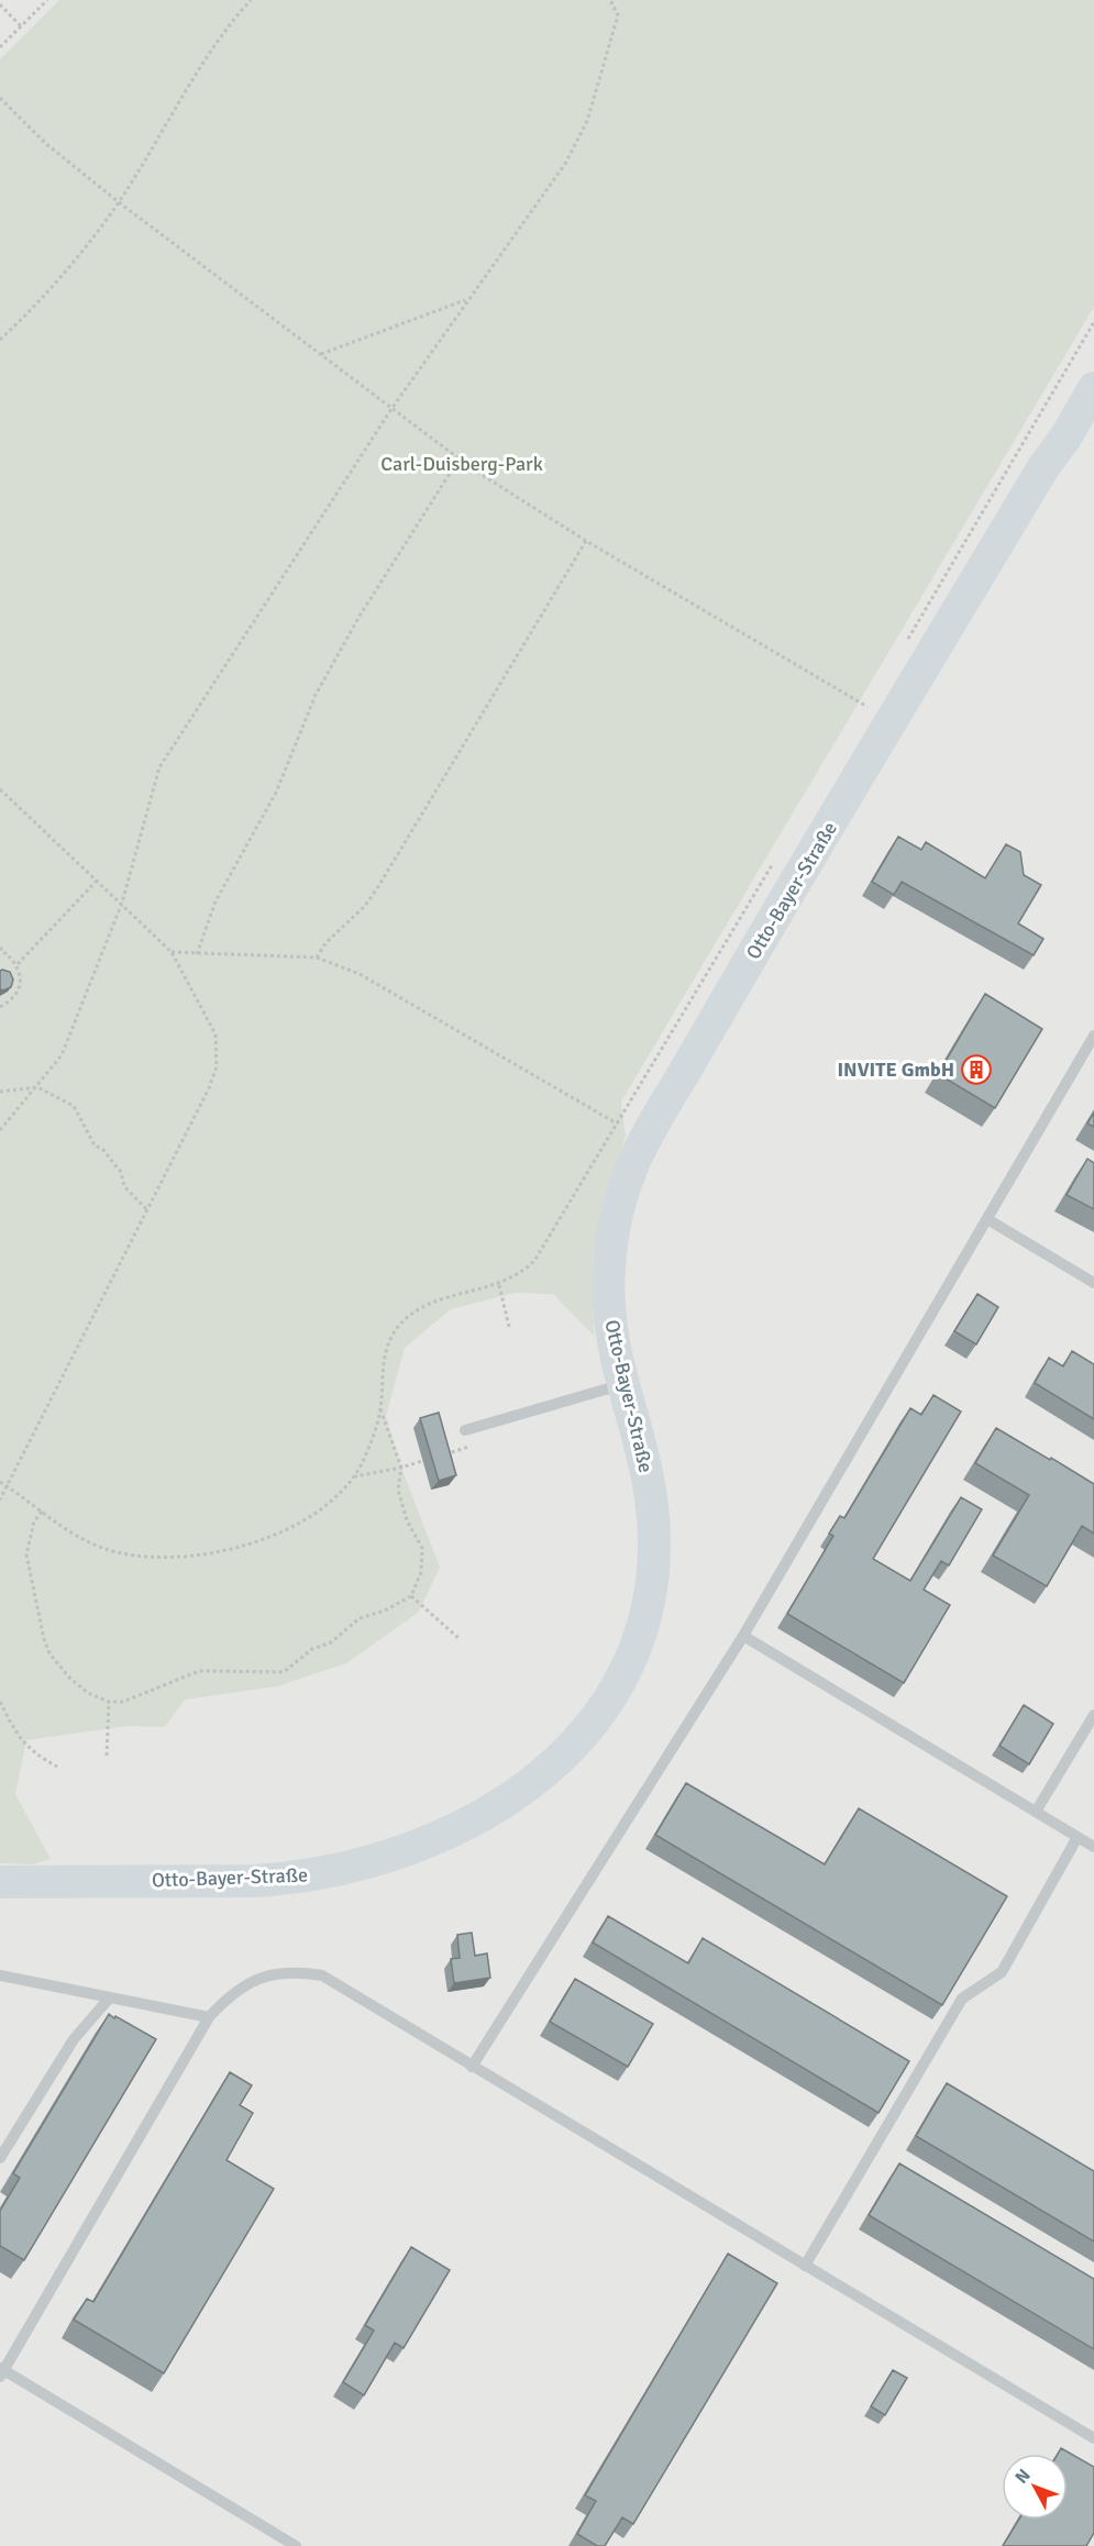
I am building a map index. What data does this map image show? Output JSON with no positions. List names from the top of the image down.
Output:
{
  "streets": {
    "street": ["Otto-Bayer-Straße"]
  },
  "parks": ["Carl-Duisberg-Park"],
  "places": {
    "building": ["INVITE GmbH"]
  },
  "north": "top left"
}
